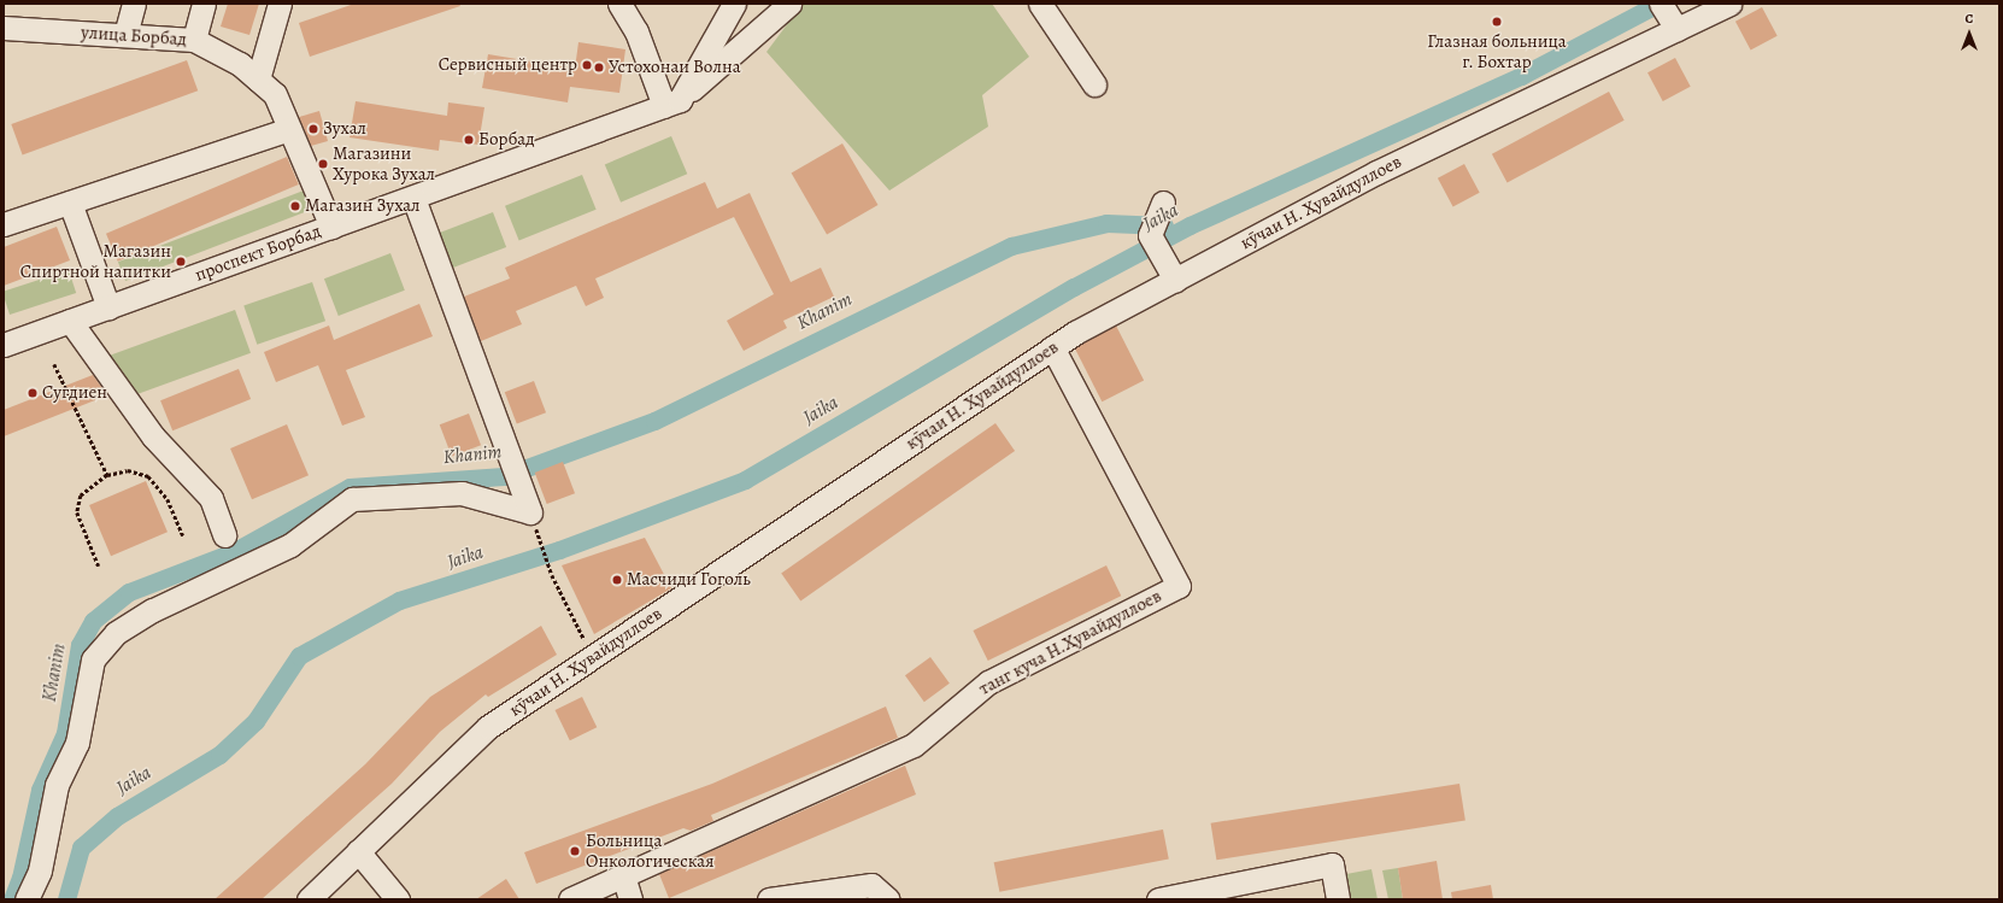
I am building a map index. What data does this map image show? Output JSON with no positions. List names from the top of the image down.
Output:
{
  "streets": {
    "street": [
      "улица Борбад",
      "кӯчаи Н. Ҳувайдуллоев",
      "проспект Борбад",
      "танг куча Н.Ҳувайдуллоев"
    ]
  },
  "crossings": [
    ["улица Борбад", "проспект Борбад"],
    ["кӯчаи Н. Ҳувайдуллоев", "танг куча Н.Ҳувайдуллоев"]
  ],
  "water": ["Jaika", "Khanim"],
  "places": [
    "Глазная больница г. Бохтар",
    "Сервисный центр",
    "Устохонаи Волна",
    "Зухал",
    "Борбад",
    "Магазини Хурока Зухал",
    "Магазин Зухал",
    "Магазин Спиртной напитки",
    "Сугдиен",
    "Масчиди Гоголь",
    "Больница Онкологическая"
  ],
  "north": "top"
}
